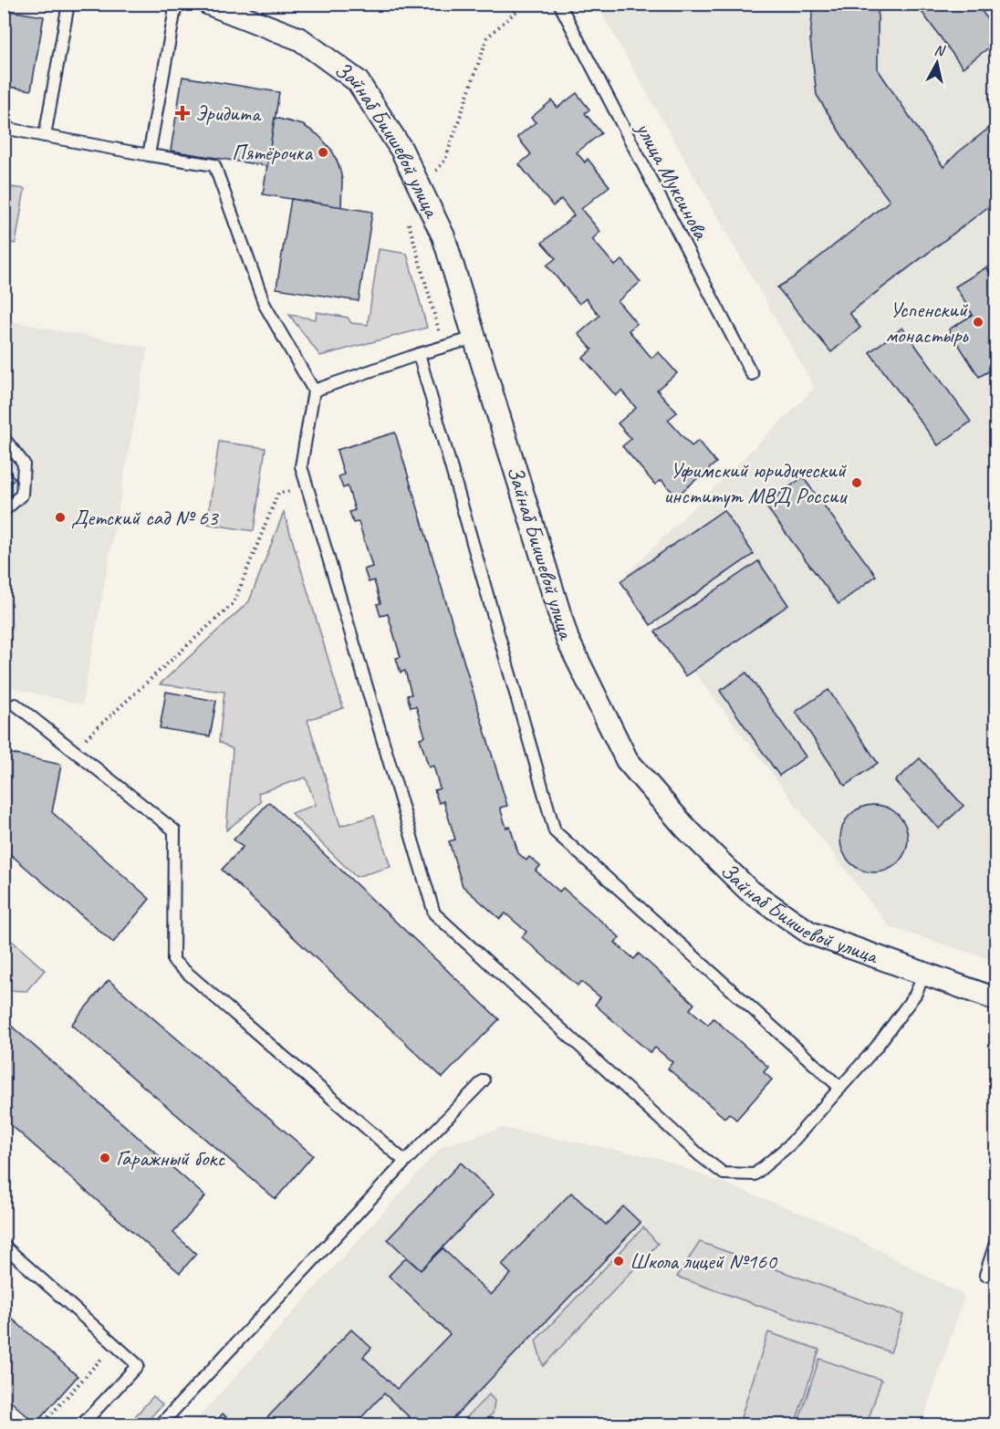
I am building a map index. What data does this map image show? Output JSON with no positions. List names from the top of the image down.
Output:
{
  "streets": {
    "street": ["Зайнаб Биишевой улица"],
    "lane": ["улица Муксинова"]
  },
  "places": {
    "health": ["Эридита"],
    "other": [
      "Пятёрочка",
      "Успенский монастырь",
      "Уфимский юридический институт МВД России",
      "Детский сад № 63",
      "Гаражный бокс",
      "Школа лицей №160"
    ]
  },
  "north": "top"
}
